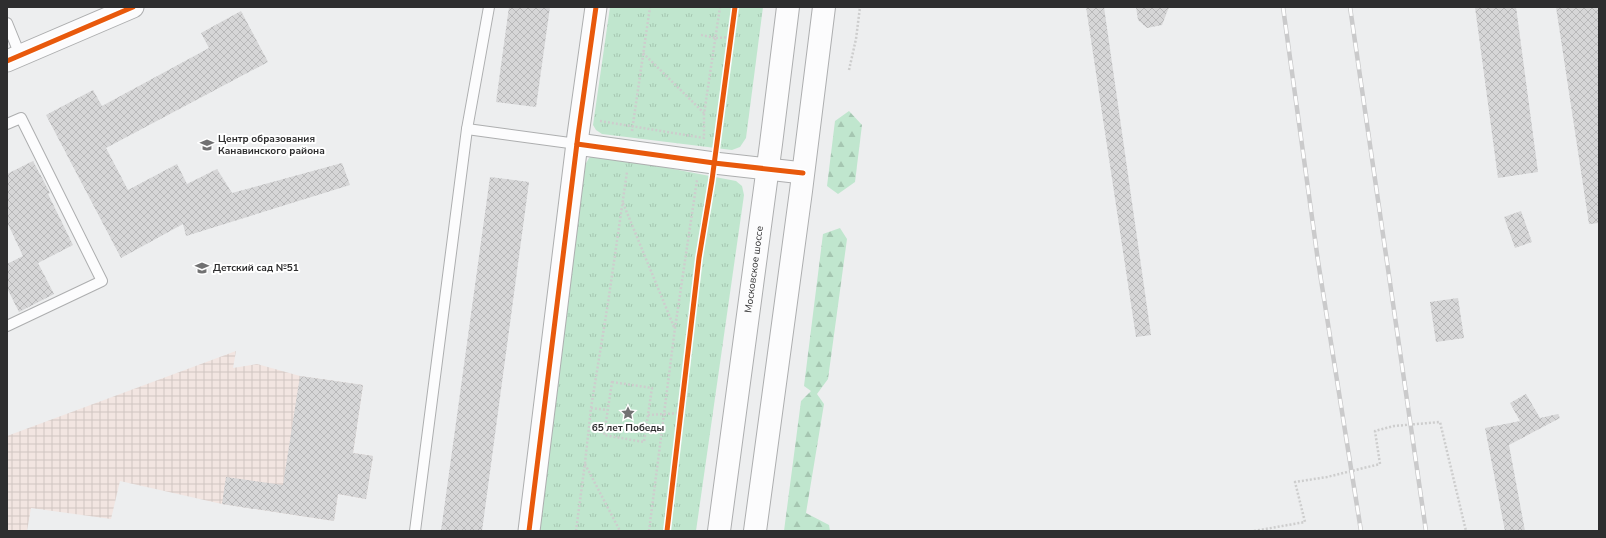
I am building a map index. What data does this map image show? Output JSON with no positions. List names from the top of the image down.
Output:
{
  "streets": {
    "main road": ["Московское шоссе"]
  },
  "places": {
    "school or university": ["Центр образования Канавинского района", "Детский сад №51"],
    "place": ["65 лет Победы"]
  }
}
